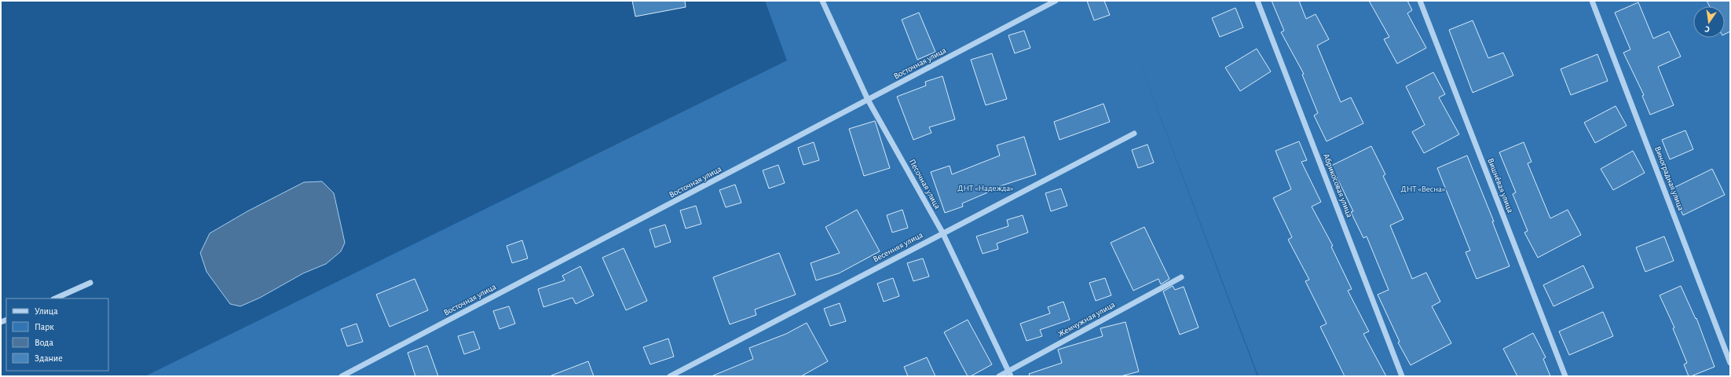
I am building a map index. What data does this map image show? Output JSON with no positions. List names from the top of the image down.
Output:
{
  "streets": {
    "lane": [
      "Восточная улица",
      "Виноградная улица",
      "Песочная улица",
      "Абрикосовая улица",
      "Вишнёвая улица",
      "Весенняя улица",
      "Жемчужная улица"
    ]
  },
  "crossings": [
    ["Восточная улица", "Песочная улица"],
    ["Песочная улица", "Весенняя улица"],
    ["Песочная улица", "Жемчужная улица"]
  ],
  "parks": ["ДНТ «Надежда»", "ДНТ «Весна»"],
  "legend": [
    "Улица",
    "Парк",
    "Вода",
    "Здание"
  ],
  "north": "bottom"
}
